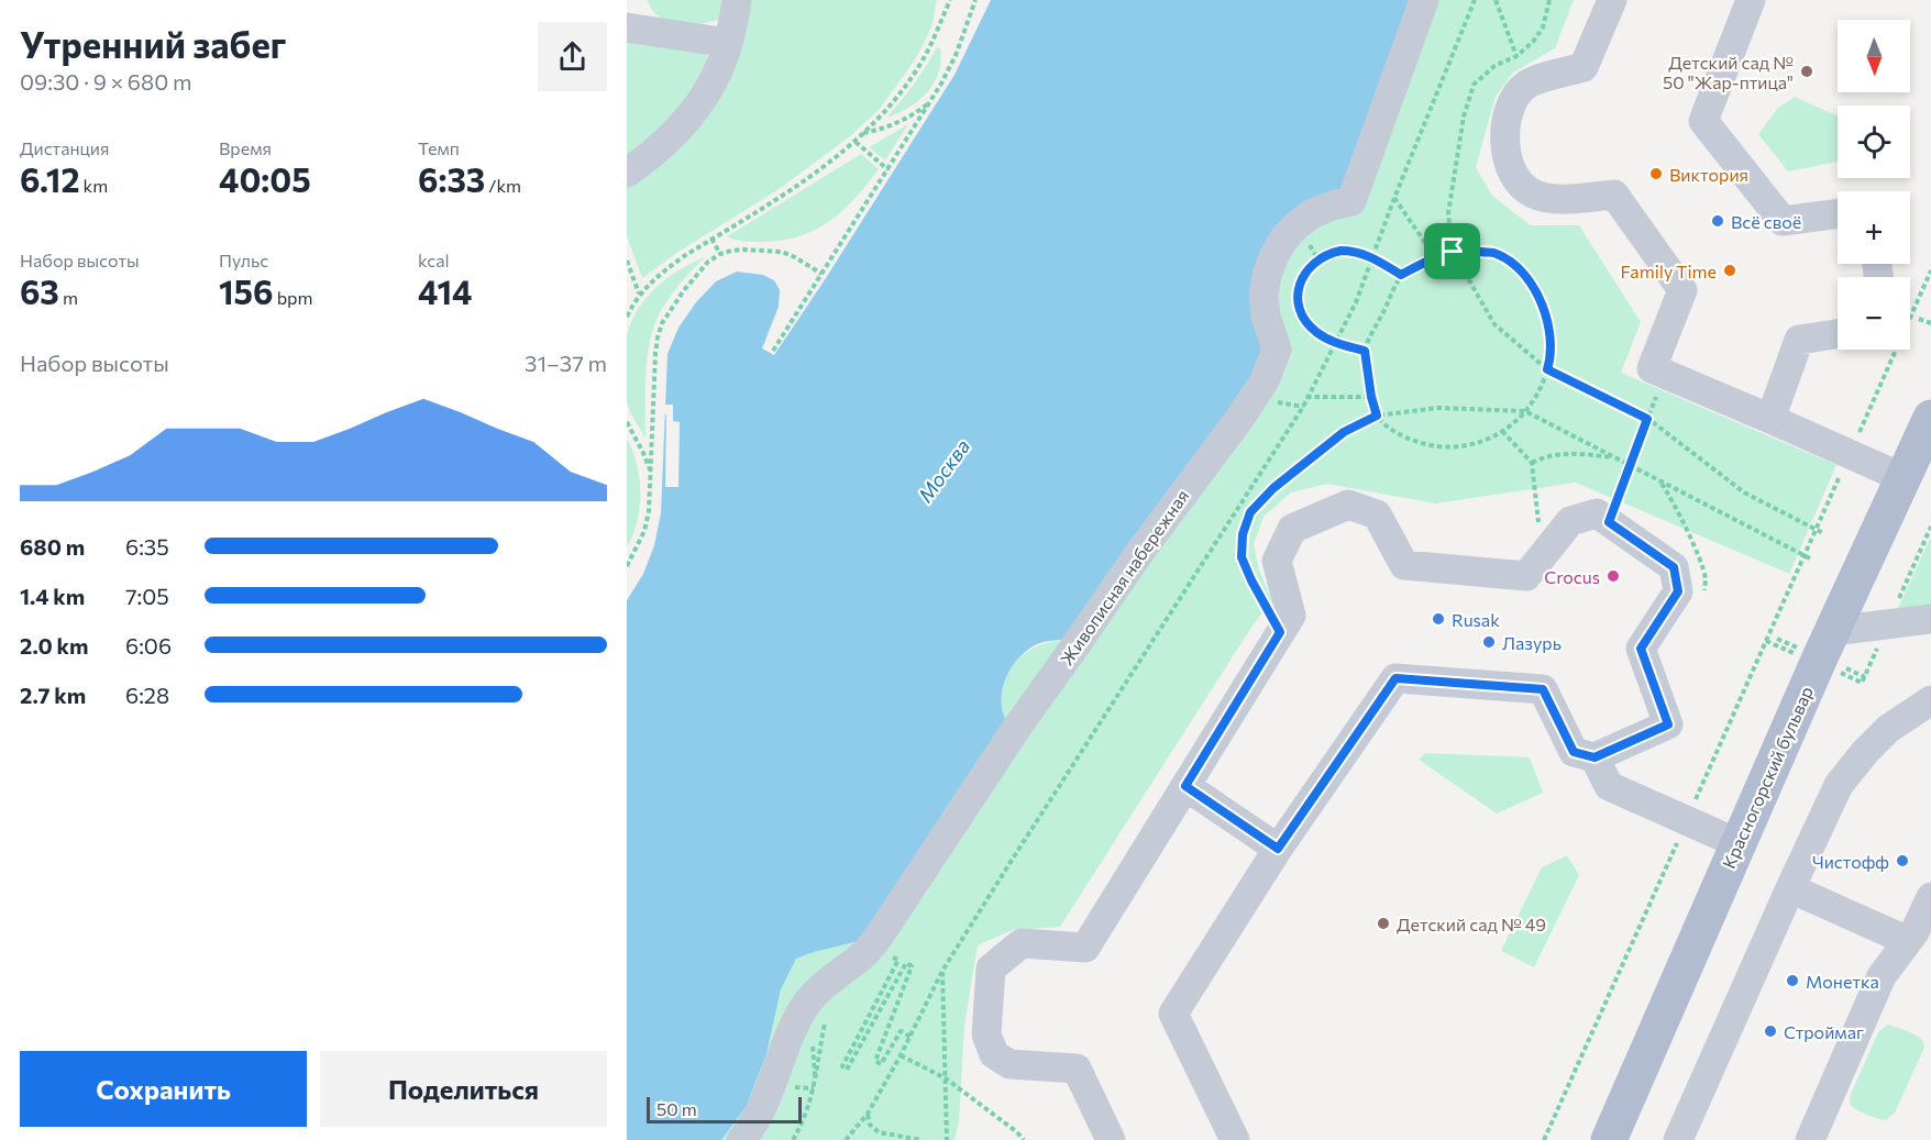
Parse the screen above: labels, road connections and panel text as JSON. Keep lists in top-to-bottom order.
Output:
{
  "streets": {
    "main road": ["Красногорский бульвар"],
    "street": ["Живописная набережная"]
  },
  "water": ["Москва"],
  "places": [
    "Детский сад № 50 \"Жар-птица\"",
    "Виктория",
    "Всё своё",
    "Family Time",
    "Crocus",
    "Rusak",
    "Лазурь",
    "Чистофф",
    "Детский сад № 49",
    "Монетка",
    "Строймаг"
  ],
  "scale_bar": "50 m",
  "north": "bottom",
  "page": {
    "heading": ["Утренний забег", "09:30 · 9 × 680 m"],
    "map_buttons": ["+", "−"],
    "stats": [
      ["Дистанция", "6.12 km"],
      ["Время", "40:05"],
      ["Темп", "6:33 /km"],
      ["Набор высоты", "63 m"],
      ["Пульс", "156 bpm"],
      ["kcal", "414"]
    ],
    "chart": ["Набор высоты", "31–37 m"],
    "list": [
      {
        "name": "680 m",
        "note": "6:35"
      },
      {
        "name": "1.4 km",
        "note": "7:05"
      },
      {
        "name": "2.0 km",
        "note": "6:06"
      },
      {
        "name": "2.7 km",
        "note": "6:28"
      }
    ],
    "buttons": ["Сохранить", "Поделиться"],
    "scale": "50 m"
  }
}
